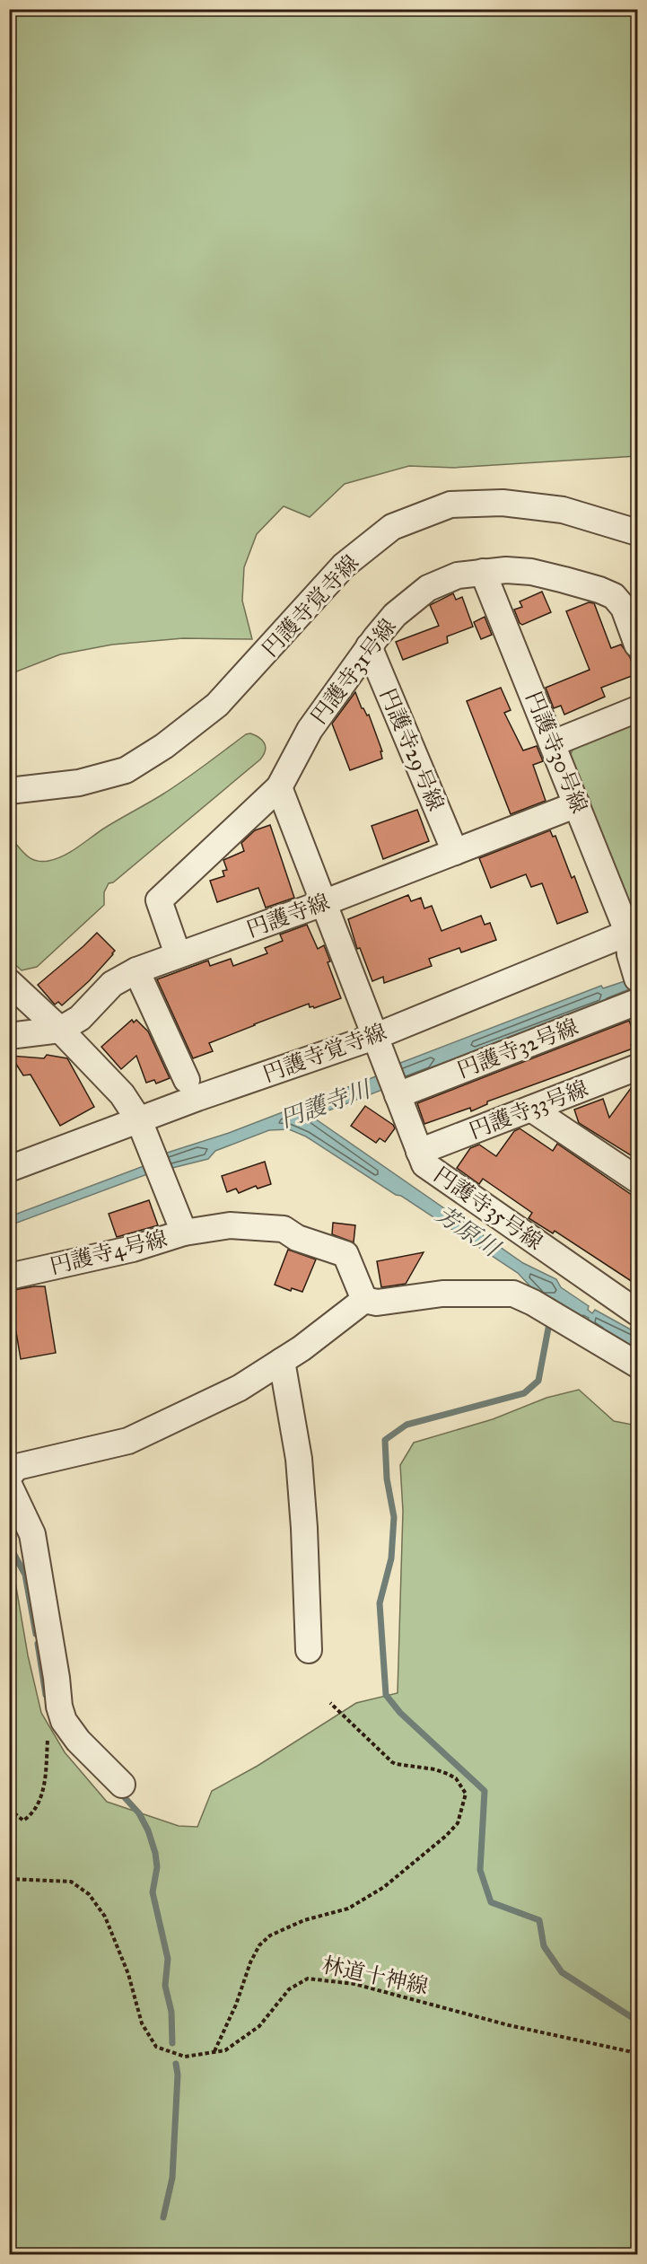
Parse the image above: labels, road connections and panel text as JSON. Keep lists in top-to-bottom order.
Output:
{
  "streets": {
    "street": [
      "円護寺覚寺線",
      "円護寺31号線",
      "円護寺29号線",
      "円護寺30号線",
      "円護寺線",
      "円護寺32号線",
      "円護寺33号線",
      "円護寺35号線",
      "円護寺4号線"
    ],
    "path": ["林道十神線"]
  },
  "crossings": [
    ["円護寺覚寺線", "円護寺30号線"],
    ["円護寺覚寺線", "円護寺35号線"],
    ["円護寺覚寺線", "円護寺4号線"],
    ["円護寺31号線", "円護寺29号線"],
    ["円護寺31号線", "円護寺30号線"],
    ["円護寺31号線", "円護寺線"],
    ["円護寺31号線", "円護寺35号線"],
    ["円護寺29号線", "円護寺線"],
    ["円護寺30号線", "円護寺線"],
    ["円護寺線", "円護寺35号線"],
    ["円護寺線", "円護寺4号線"],
    ["円護寺32号線", "円護寺35号線"],
    ["円護寺33号線", "円護寺35号線"]
  ],
  "water": ["円護寺川", "芳原川"]
}
